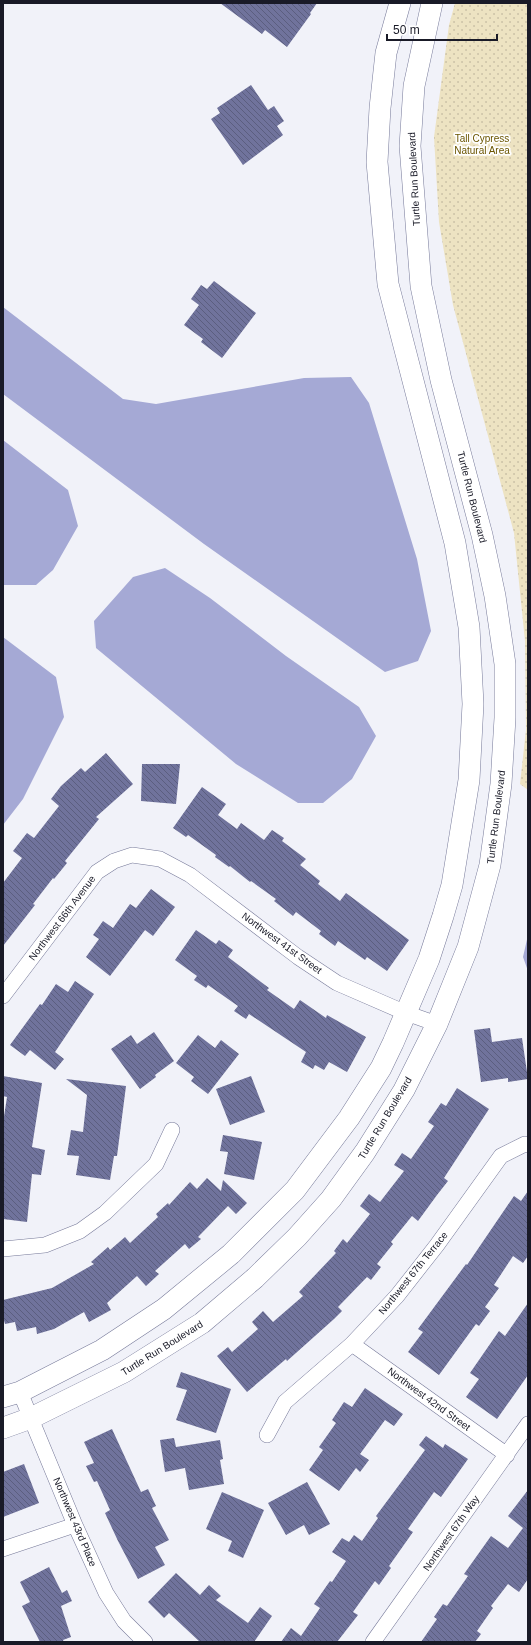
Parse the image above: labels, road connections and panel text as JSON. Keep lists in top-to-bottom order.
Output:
{
  "streets": {
    "street": [
      "Turtle Run Boulevard",
      "Northwest 66th Avenue",
      "Northwest 41st Street",
      "Northwest 67th Terrace",
      "Northwest 42nd Street",
      "Northwest 43rd Place",
      "Northwest 67th Way"
    ]
  },
  "crossings": [
    ["Turtle Run Boulevard", "Northwest 41st Street"],
    ["Turtle Run Boulevard", "Northwest 43rd Place"],
    ["Northwest 66th Avenue", "Northwest 41st Street"],
    ["Northwest 67th Terrace", "Northwest 42nd Street"],
    ["Northwest 42nd Street", "Northwest 67th Way"]
  ],
  "parks": ["Tall Cypress Natural Area"],
  "scale_bar": "50 m"
}
